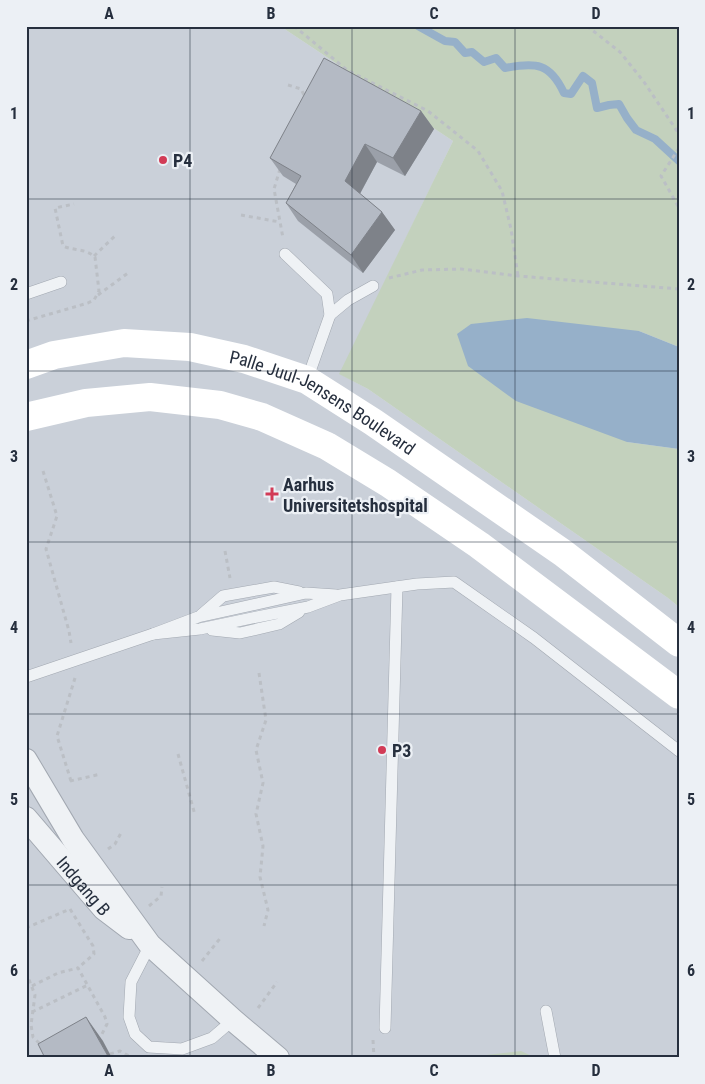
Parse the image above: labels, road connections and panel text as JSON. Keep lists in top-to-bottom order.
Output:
{
  "streets": {
    "street": ["Palle Juul-Jensens Boulevard", "Indgang B"]
  },
  "places": {
    "other": ["P4", "P3"],
    "health": ["Aarhus Universitetshospital"]
  },
  "grid": {
    "columns": [
      "A",
      "B",
      "C",
      "D"
    ],
    "rows": [
      "1",
      "2",
      "3",
      "4",
      "5",
      "6"
    ]
  }
}
